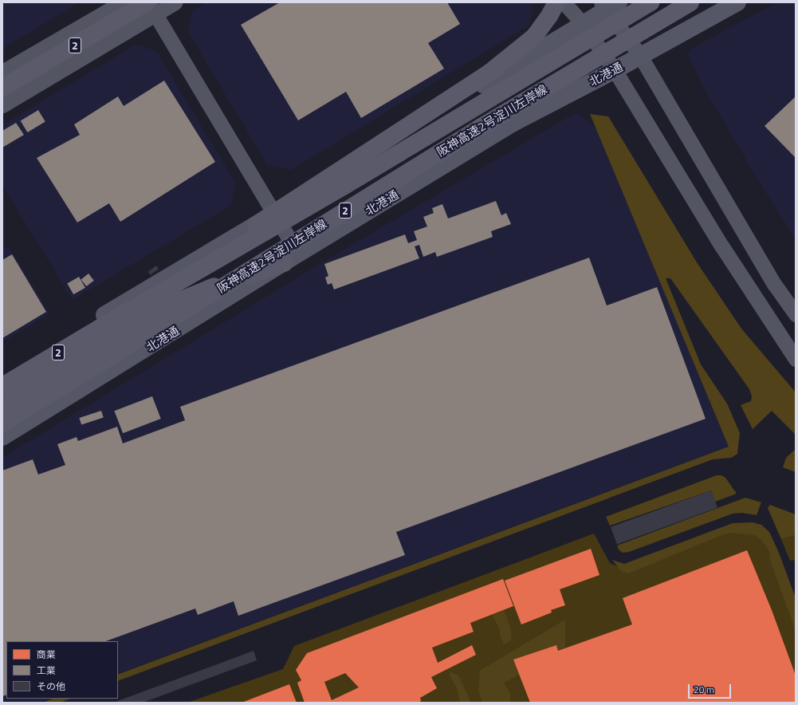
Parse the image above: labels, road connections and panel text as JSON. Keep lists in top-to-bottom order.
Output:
{
  "streets": {
    "highway": ["2", "阪神高速2号淀川左岸線"],
    "main road": ["北港通"]
  },
  "crossings": [
    ["2", "阪神高速2号淀川左岸線"],
    ["北港通", "阪神高速2号淀川左岸線"]
  ],
  "legend": ["商業", "工業", "その他"],
  "scale_bar": "20 m"
}
